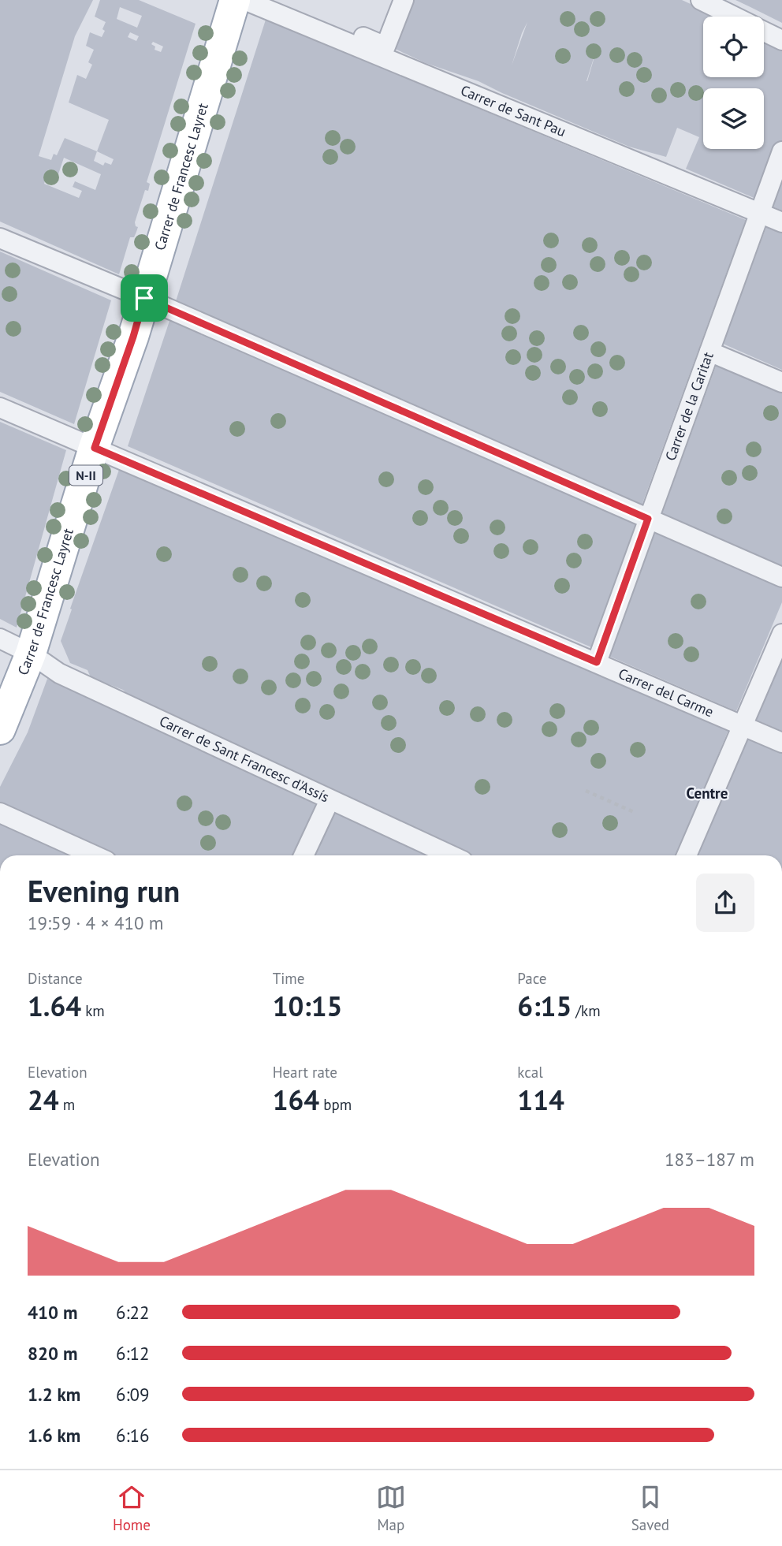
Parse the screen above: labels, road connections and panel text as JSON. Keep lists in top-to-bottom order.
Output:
{
  "streets": {
    "main road": ["Carrer de Francesc Layret", "N-II"],
    "street": [
      "Carrer de Sant Pau",
      "Carrer de la Caritat",
      "Carrer del Carme",
      "Carrer de Sant Francesc d'Assís"
    ]
  },
  "crossings": [
    ["Carrer de Sant Pau", "Carrer de la Caritat"],
    ["Carrer de Francesc Layret", "Carrer del Carme"],
    ["Carrer de Francesc Layret", "Carrer de Sant Francesc d'Assís"],
    ["Carrer de la Caritat", "Carrer del Carme"]
  ],
  "districts": ["Centre"],
  "page": {
    "heading": ["Evening run", "19:59 · 4 × 410 m"],
    "stats": [
      ["Distance", "1.64 km"],
      ["Time", "10:15"],
      ["Pace", "6:15 /km"],
      ["Elevation", "24 m"],
      ["Heart rate", "164 bpm"],
      ["kcal", "114"]
    ],
    "chart": ["Elevation", "183–187 m"],
    "list": [
      {
        "name": "410 m",
        "note": "6:22"
      },
      {
        "name": "820 m",
        "note": "6:12"
      },
      {
        "name": "1.2 km",
        "note": "6:09"
      },
      {
        "name": "1.6 km",
        "note": "6:16"
      }
    ],
    "tabs": ["Home", "Map", "Saved"]
  }
}
